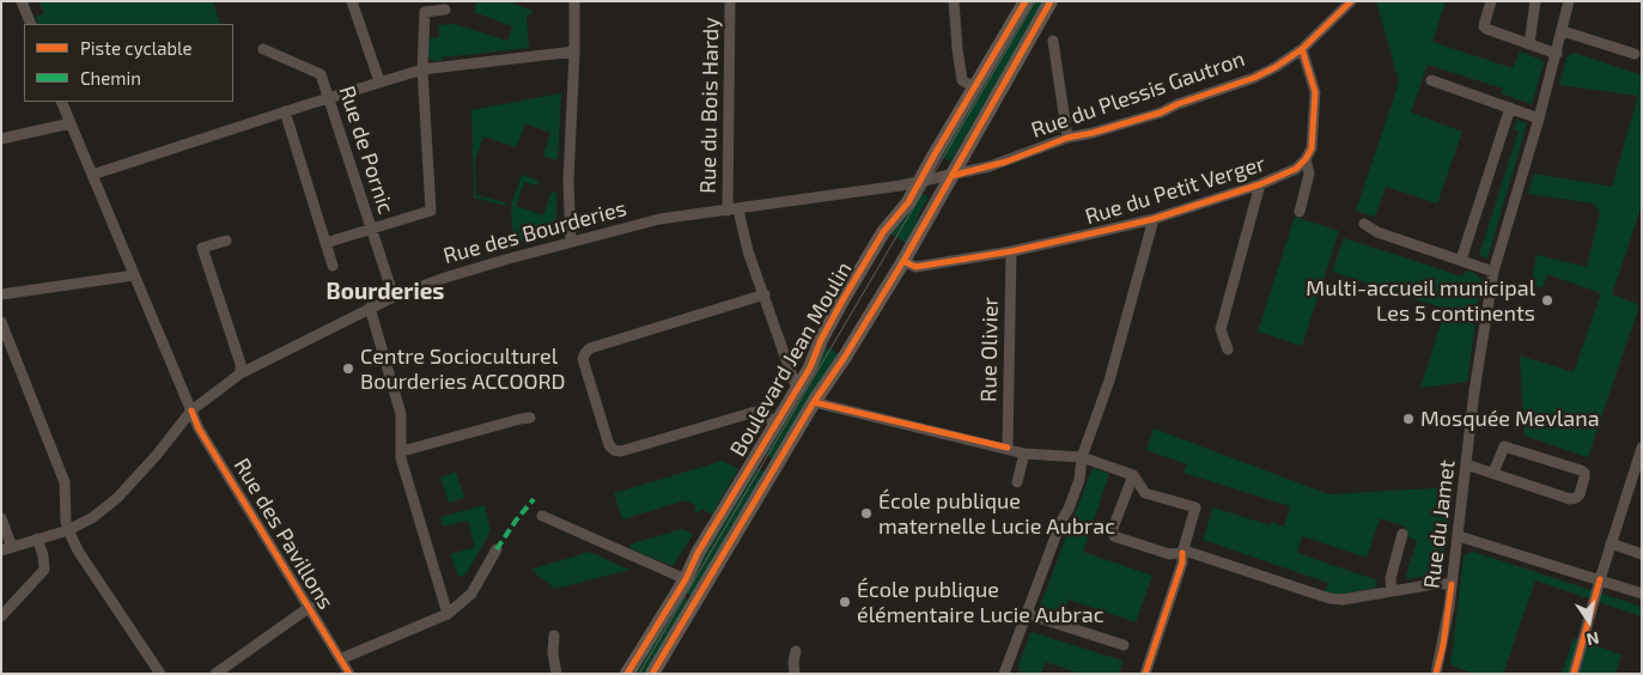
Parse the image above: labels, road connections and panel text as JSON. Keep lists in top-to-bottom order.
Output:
{
  "streets": {
    "main road": ["Boulevard Jean Moulin"],
    "street": [
      "Rue du Plessis Gautron",
      "Rue du Bois Hardy",
      "Rue de Pornic",
      "Rue du Petit Verger",
      "Rue des Bourderies",
      "Rue Olivier",
      "Rue du Jamet",
      "Rue des Pavillons"
    ]
  },
  "crossings": [
    ["Rue du Plessis Gautron", "Rue des Bourderies"],
    ["Rue du Plessis Gautron", "Boulevard Jean Moulin"],
    ["Rue du Bois Hardy", "Rue des Bourderies"],
    ["Rue du Bois Hardy", "Boulevard Jean Moulin"],
    ["Rue de Pornic", "Rue des Bourderies"],
    ["Rue du Petit Verger", "Rue Olivier"],
    ["Rue du Petit Verger", "Boulevard Jean Moulin"],
    ["Rue des Bourderies", "Boulevard Jean Moulin"],
    ["Rue des Bourderies", "Rue des Pavillons"]
  ],
  "districts": ["Bourderies"],
  "places": [
    "Multi-accueil municipal Les 5 continents",
    "Centre Socioculturel Bourderies ACCOORD",
    "Mosquée Mevlana",
    "École publique maternelle Lucie Aubrac",
    "École publique élémentaire Lucie Aubrac"
  ],
  "legend": ["Piste cyclable", "Chemin"],
  "north": "bottom"
}
